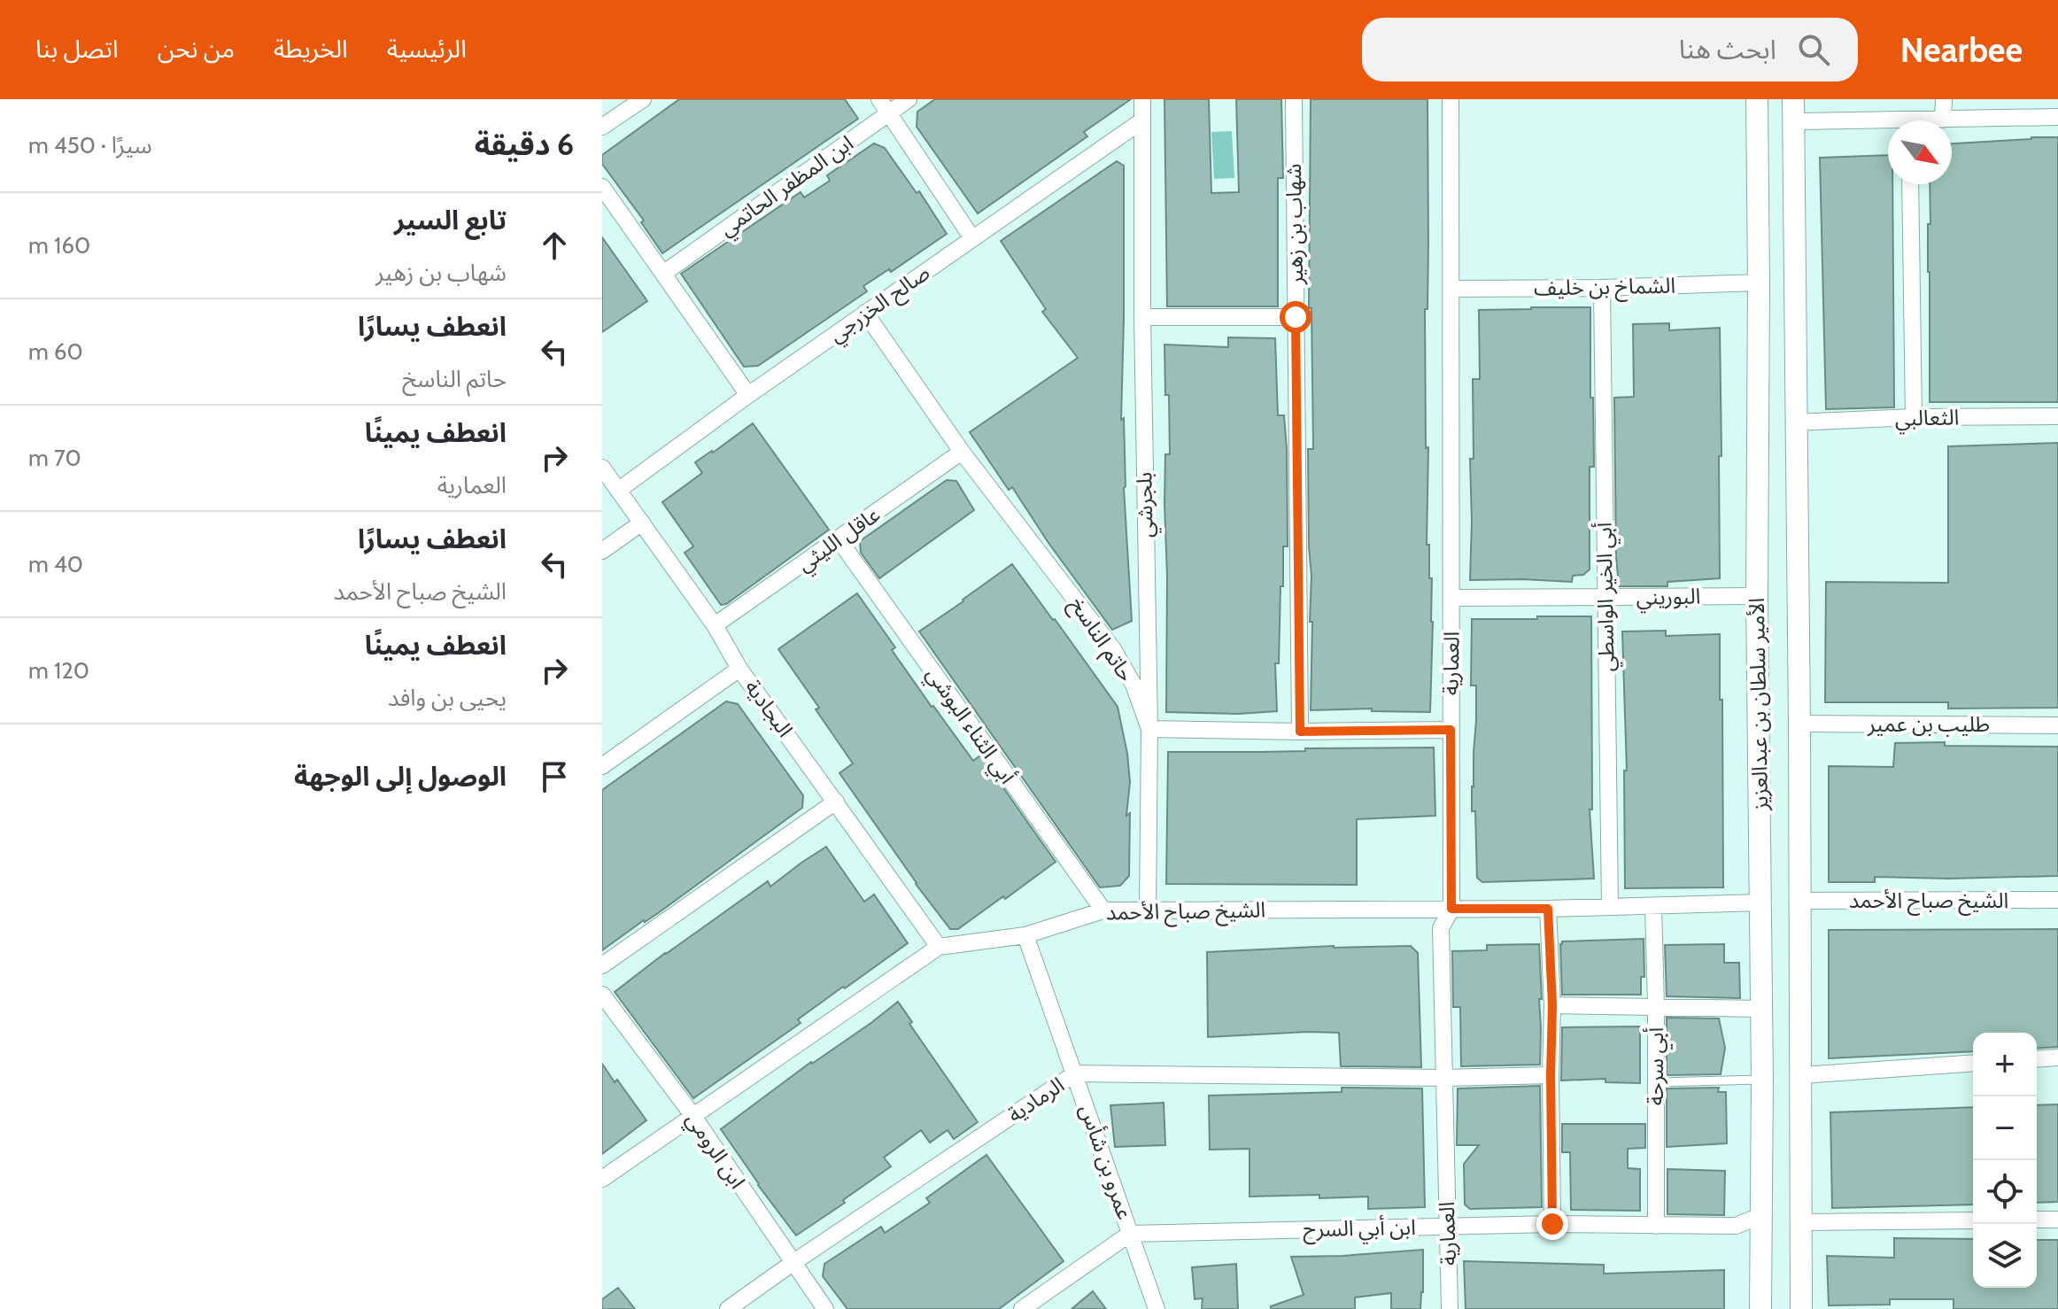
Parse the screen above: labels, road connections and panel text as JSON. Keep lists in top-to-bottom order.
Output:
{
  "streets": {
    "street": [
      "ابن المظفر الحاتمي",
      "شهاب بن زهير",
      "الشماخ بن خليف",
      "صالح الخزرجي",
      "الثعالبي",
      "بلجرشي",
      "عاقل الليثي",
      "أبي الخير الواسطي",
      "البوريني",
      "حاتم الناسخ",
      "العمارية",
      "الأمير سلطان بن عبدالعزيز",
      "البجادية",
      "طليب بن عمير",
      "أبي الثناء البوشي",
      "الشيخ صباح الأحمد",
      "أبي سرحة",
      "الرمادية",
      "ابن الرومي",
      "عمرو بن شأس",
      "ابن أبي السرح"
    ]
  },
  "crossings": [
    ["الشماخ بن خليف", "أبي الخير الواسطي"],
    ["الشماخ بن خليف", "العمارية"],
    ["الشماخ بن خليف", "الأمير سلطان بن عبدالعزيز"],
    ["صالح الخزرجي", "بلجرشي"],
    ["صالح الخزرجي", "حاتم الناسخ"],
    ["صالح الخزرجي", "البجادية"],
    ["الثعالبي", "الأمير سلطان بن عبدالعزيز"],
    ["بلجرشي", "حاتم الناسخ"],
    ["بلجرشي", "الشيخ صباح الأحمد"],
    ["عاقل الليثي", "حاتم الناسخ"],
    ["عاقل الليثي", "البجادية"],
    ["عاقل الليثي", "أبي الثناء البوشي"],
    ["أبي الخير الواسطي", "البوريني"],
    ["أبي الخير الواسطي", "الشيخ صباح الأحمد"],
    ["البوريني", "العمارية"],
    ["البوريني", "الأمير سلطان بن عبدالعزيز"],
    ["العمارية", "الشيخ صباح الأحمد"],
    ["العمارية", "الرمادية"],
    ["العمارية", "ابن أبي السرح"],
    ["الأمير سلطان بن عبدالعزيز", "طليب بن عمير"],
    ["الأمير سلطان بن عبدالعزيز", "الشيخ صباح الأحمد"],
    ["الأمير سلطان بن عبدالعزيز", "ابن أبي السرح"],
    ["البجادية", "الشيخ صباح الأحمد"],
    ["أبي الثناء البوشي", "الشيخ صباح الأحمد"],
    ["الشيخ صباح الأحمد", "أبي سرحة"],
    ["الشيخ صباح الأحمد", "ابن الرومي"],
    ["الشيخ صباح الأحمد", "عمرو بن شأس"],
    ["أبي سرحة", "ابن أبي السرح"],
    ["الرمادية", "ابن الرومي"],
    ["الرمادية", "عمرو بن شأس"],
    ["عمرو بن شأس", "ابن أبي السرح"]
  ],
  "north": "bottom right",
  "page": {
    "header": "Nearbee",
    "search": "ابحث هنا",
    "nav": [
      "الرئيسية",
      "الخريطة",
      "من نحن",
      "اتصل بنا"
    ],
    "heading": ["6 دقيقة", "سيرًا · 450 m"],
    "list": [
      ["تابع السير", "شهاب بن زهير", "160 m"],
      ["انعطف يسارًا", "حاتم الناسخ", "60 m"],
      ["انعطف يمينًا", "العمارية", "70 m"],
      ["انعطف يسارًا", "الشيخ صباح الأحمد", "40 m"],
      ["انعطف يمينًا", "يحيى بن وافد", "120 m"],
      "الوصول إلى الوجهة"
    ],
    "map_buttons": ["+", "−"]
  }
}
